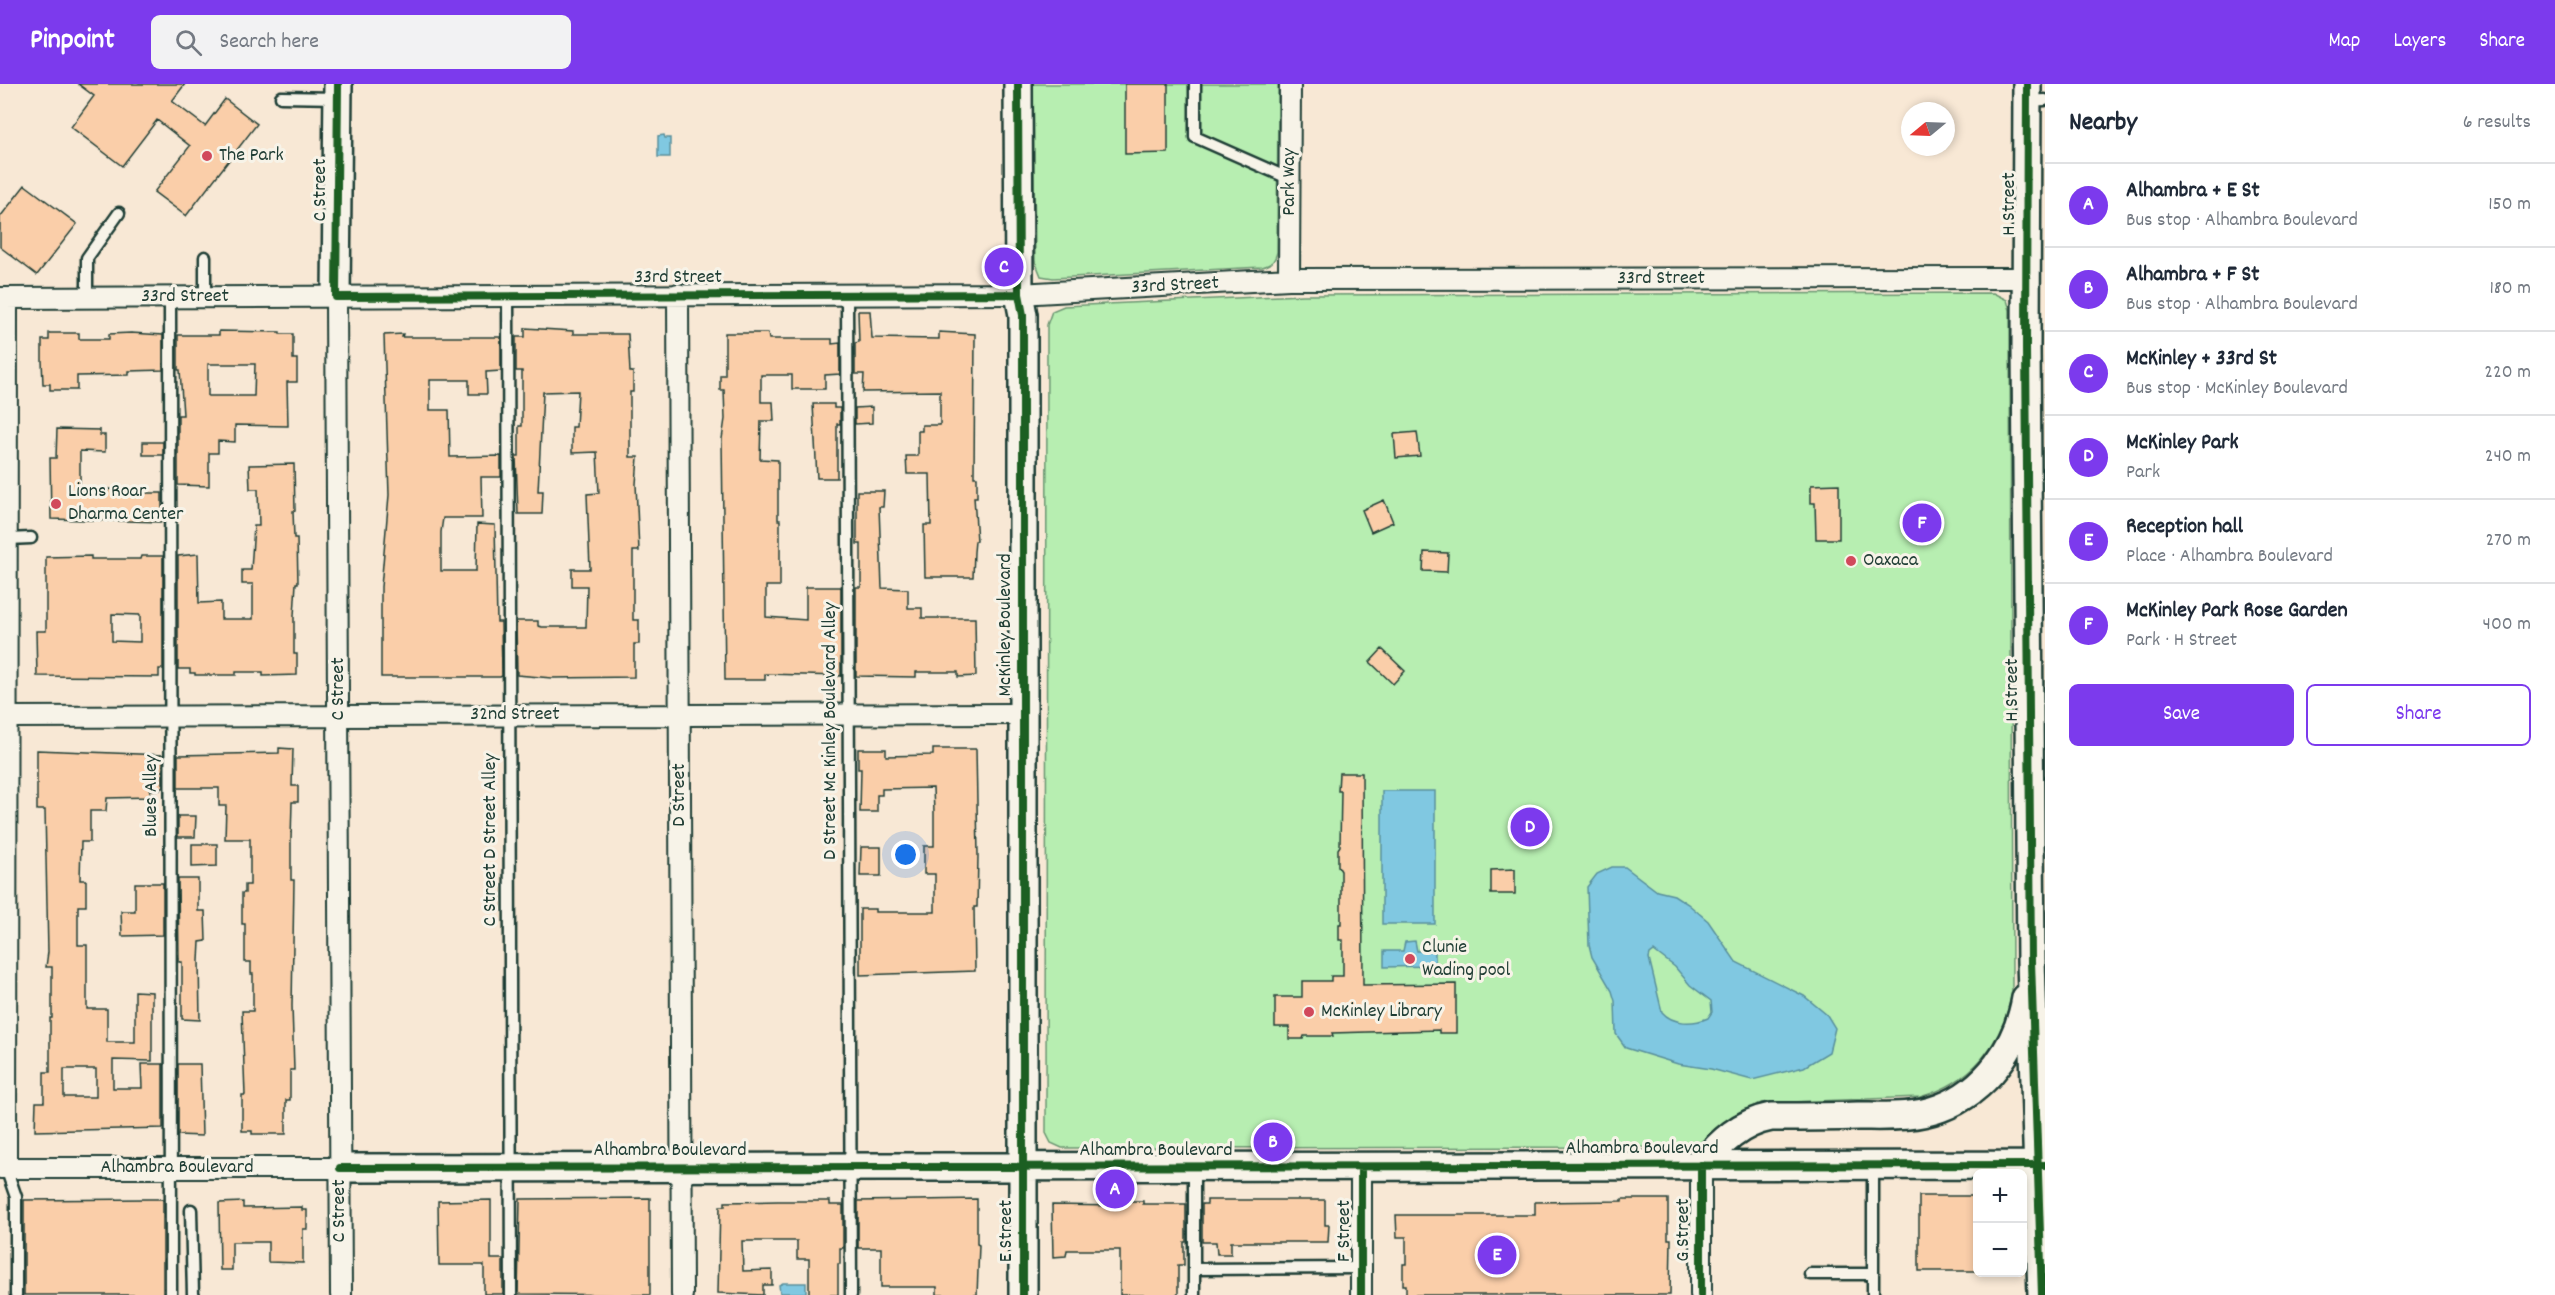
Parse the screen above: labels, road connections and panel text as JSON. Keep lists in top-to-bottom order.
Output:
{
  "streets": {
    "street": [
      "Park Way",
      "C Street",
      "H Street",
      "33rd Street",
      "McKinley Boulevard",
      "32nd Street",
      "D Street",
      "Alhambra Boulevard",
      "G Street",
      "E Street",
      "F Street"
    ],
    "lane": ["D Street Mc Kinley Boulevard Alley", "Blues Alley", "C Street D Street Alley"]
  },
  "crossings": [
    ["Park Way", "33rd Street"],
    ["C Street", "33rd Street"],
    ["C Street", "32nd Street"],
    ["C Street", "Alhambra Boulevard"],
    ["H Street", "33rd Street"],
    ["H Street", "Alhambra Boulevard"],
    ["33rd Street", "McKinley Boulevard"],
    ["33rd Street", "D Street Mc Kinley Boulevard Alley"],
    ["33rd Street", "D Street"],
    ["33rd Street", "Blues Alley"],
    ["33rd Street", "C Street D Street Alley"],
    ["McKinley Boulevard", "32nd Street"],
    ["McKinley Boulevard", "Alhambra Boulevard"],
    ["McKinley Boulevard", "E Street"],
    ["32nd Street", "D Street Mc Kinley Boulevard Alley"],
    ["32nd Street", "D Street"],
    ["32nd Street", "Blues Alley"],
    ["32nd Street", "C Street D Street Alley"],
    ["D Street Mc Kinley Boulevard Alley", "Alhambra Boulevard"],
    ["D Street", "Alhambra Boulevard"],
    ["Blues Alley", "Alhambra Boulevard"],
    ["C Street D Street Alley", "Alhambra Boulevard"],
    ["Alhambra Boulevard", "G Street"],
    ["Alhambra Boulevard", "E Street"],
    ["Alhambra Boulevard", "F Street"]
  ],
  "places": [
    "The Park",
    "Lions Roar Dharma Center",
    "Oaxaca",
    "Clunie Wading pool",
    "McKinley Library"
  ],
  "north": "left",
  "page": {
    "header": "Pinpoint",
    "search": "Search here",
    "nav": ["Map", "Layers", "Share"],
    "heading": ["Nearby", "6 results"],
    "list": [
      {
        "mark": "A",
        "name": "Alhambra + E St",
        "note": "Bus stop · Alhambra Boulevard",
        "value": "150 m"
      },
      {
        "mark": "B",
        "name": "Alhambra + F St",
        "note": "Bus stop · Alhambra Boulevard",
        "value": "180 m"
      },
      {
        "mark": "C",
        "name": "McKinley + 33rd St",
        "note": "Bus stop · McKinley Boulevard",
        "value": "220 m"
      },
      {
        "mark": "D",
        "name": "McKinley Park",
        "note": "Park",
        "value": "240 m"
      },
      {
        "mark": "E",
        "name": "Reception hall",
        "note": "Place · Alhambra Boulevard",
        "value": "270 m"
      },
      {
        "mark": "F",
        "name": "McKinley Park Rose Garden",
        "note": "Park · H Street",
        "value": "400 m"
      }
    ],
    "pins": [
      "C",
      "F",
      "D",
      "B",
      "A",
      "E"
    ],
    "buttons": ["Save", "Share"],
    "map_buttons": ["+", "−"]
  }
}
